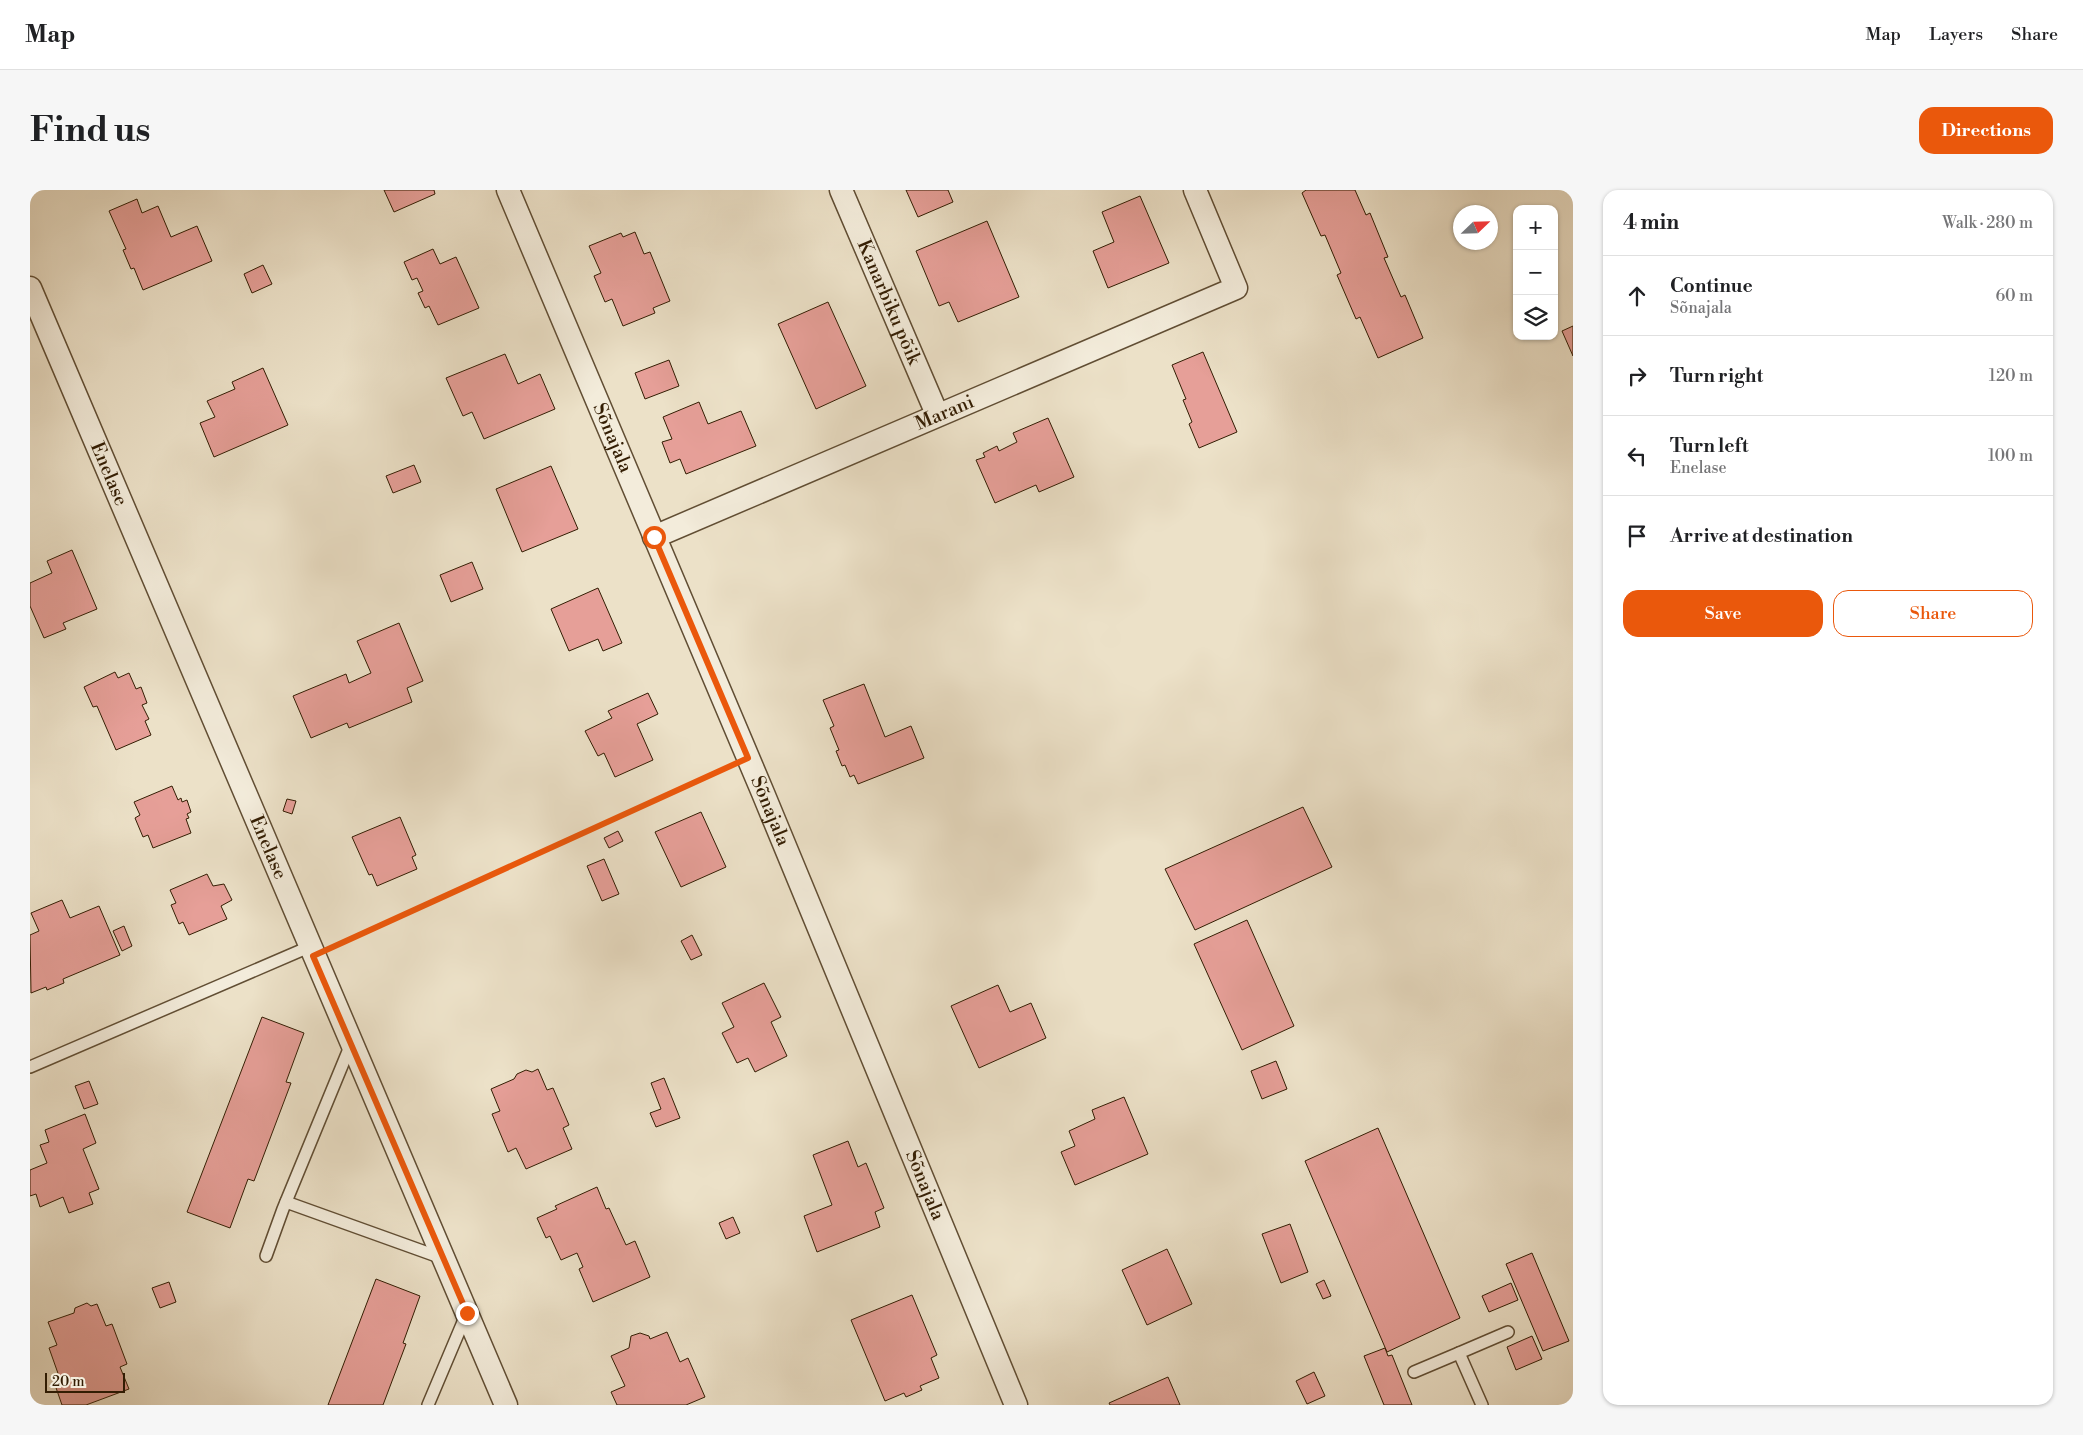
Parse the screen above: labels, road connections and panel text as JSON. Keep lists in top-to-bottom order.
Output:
{
  "streets": {
    "street": [
      "Kanarbiku põik",
      "Marani",
      "Sõnajala",
      "Enelase"
    ]
  },
  "crossings": [
    ["Kanarbiku põik", "Marani"],
    ["Marani", "Sõnajala"]
  ],
  "scale_bar": "20 m",
  "north": "top right",
  "page": {
    "header": "Map",
    "nav": ["Map", "Layers", "Share"],
    "buttons": [
      "Directions",
      ["Save", "Share"]
    ],
    "title": "Find us",
    "heading": ["4 min", "Walk · 280 m"],
    "map_buttons": ["+", "−"],
    "list": [
      ["Continue", "Sõnajala", "60 m"],
      ["Turn right", "120 m"],
      ["Turn left", "Enelase", "100 m"],
      "Arrive at destination"
    ],
    "scale": "20 m"
  }
}
